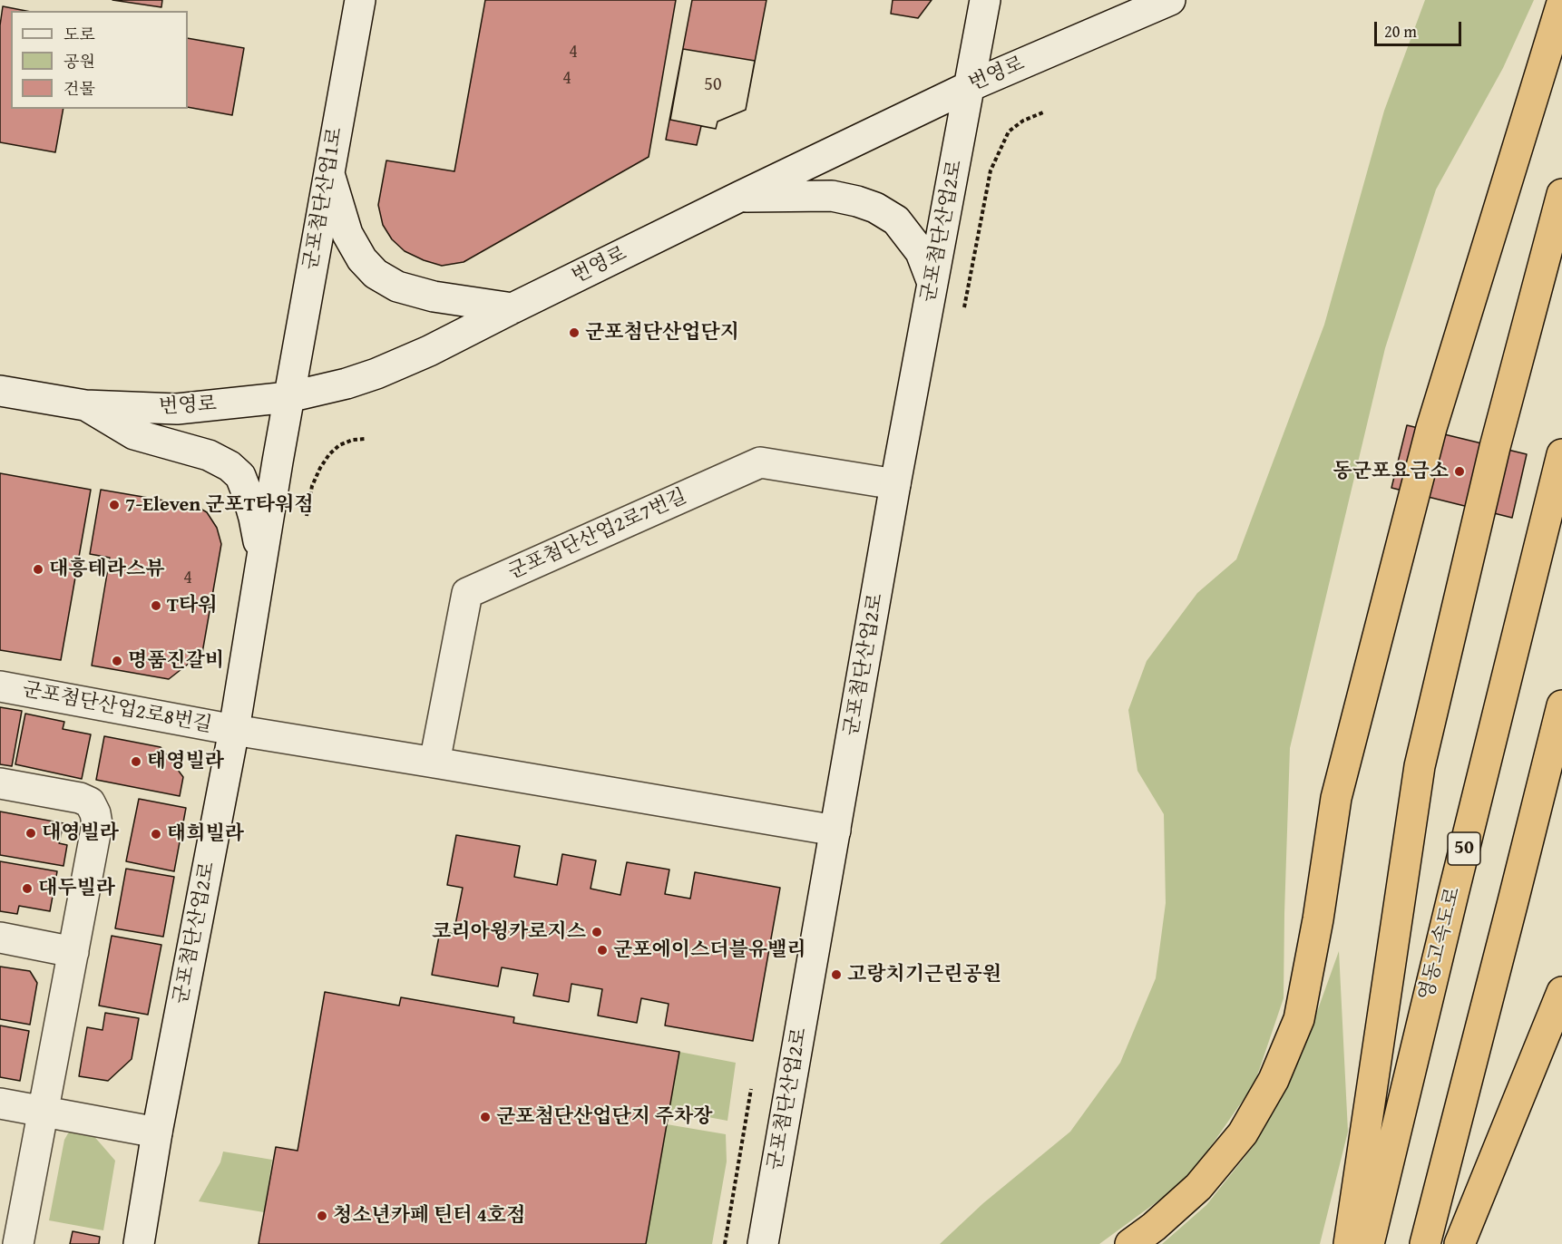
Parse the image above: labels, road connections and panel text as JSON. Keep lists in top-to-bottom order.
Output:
{
  "streets": {
    "highway": ["50", "영동고속도로"],
    "street": [
      "번영로",
      "군포첨단산업1로",
      "군포첨단산업2로",
      "군포첨단산업2로7번길",
      "군포첨단산업2로8번길"
    ]
  },
  "crossings": [
    ["번영로", "군포첨단산업1로"],
    ["번영로", "군포첨단산업2로"],
    ["군포첨단산업1로", "군포첨단산업2로"],
    ["군포첨단산업2로", "군포첨단산업2로7번길"],
    ["군포첨단산업2로", "군포첨단산업2로8번길"]
  ],
  "places": [
    "군포첨단산업단지",
    "동군포요금소",
    "7-Eleven 군포T타워점",
    "대흥테라스뷰",
    "T타워",
    "명품진갈비",
    "태영빌라",
    "대영빌라",
    "태희빌라",
    "대두빌라",
    "코리아윙카로지스",
    "군포에이스더블유밸리",
    "고랑치기근린공원",
    "군포첨단산업단지 주차장",
    "청소년카페 틴터 4호점"
  ],
  "house_numbers": [
    "4",
    "4",
    "50",
    "4"
  ],
  "legend": ["도로", "공원", "건물"],
  "scale_bar": "20 m"
}
